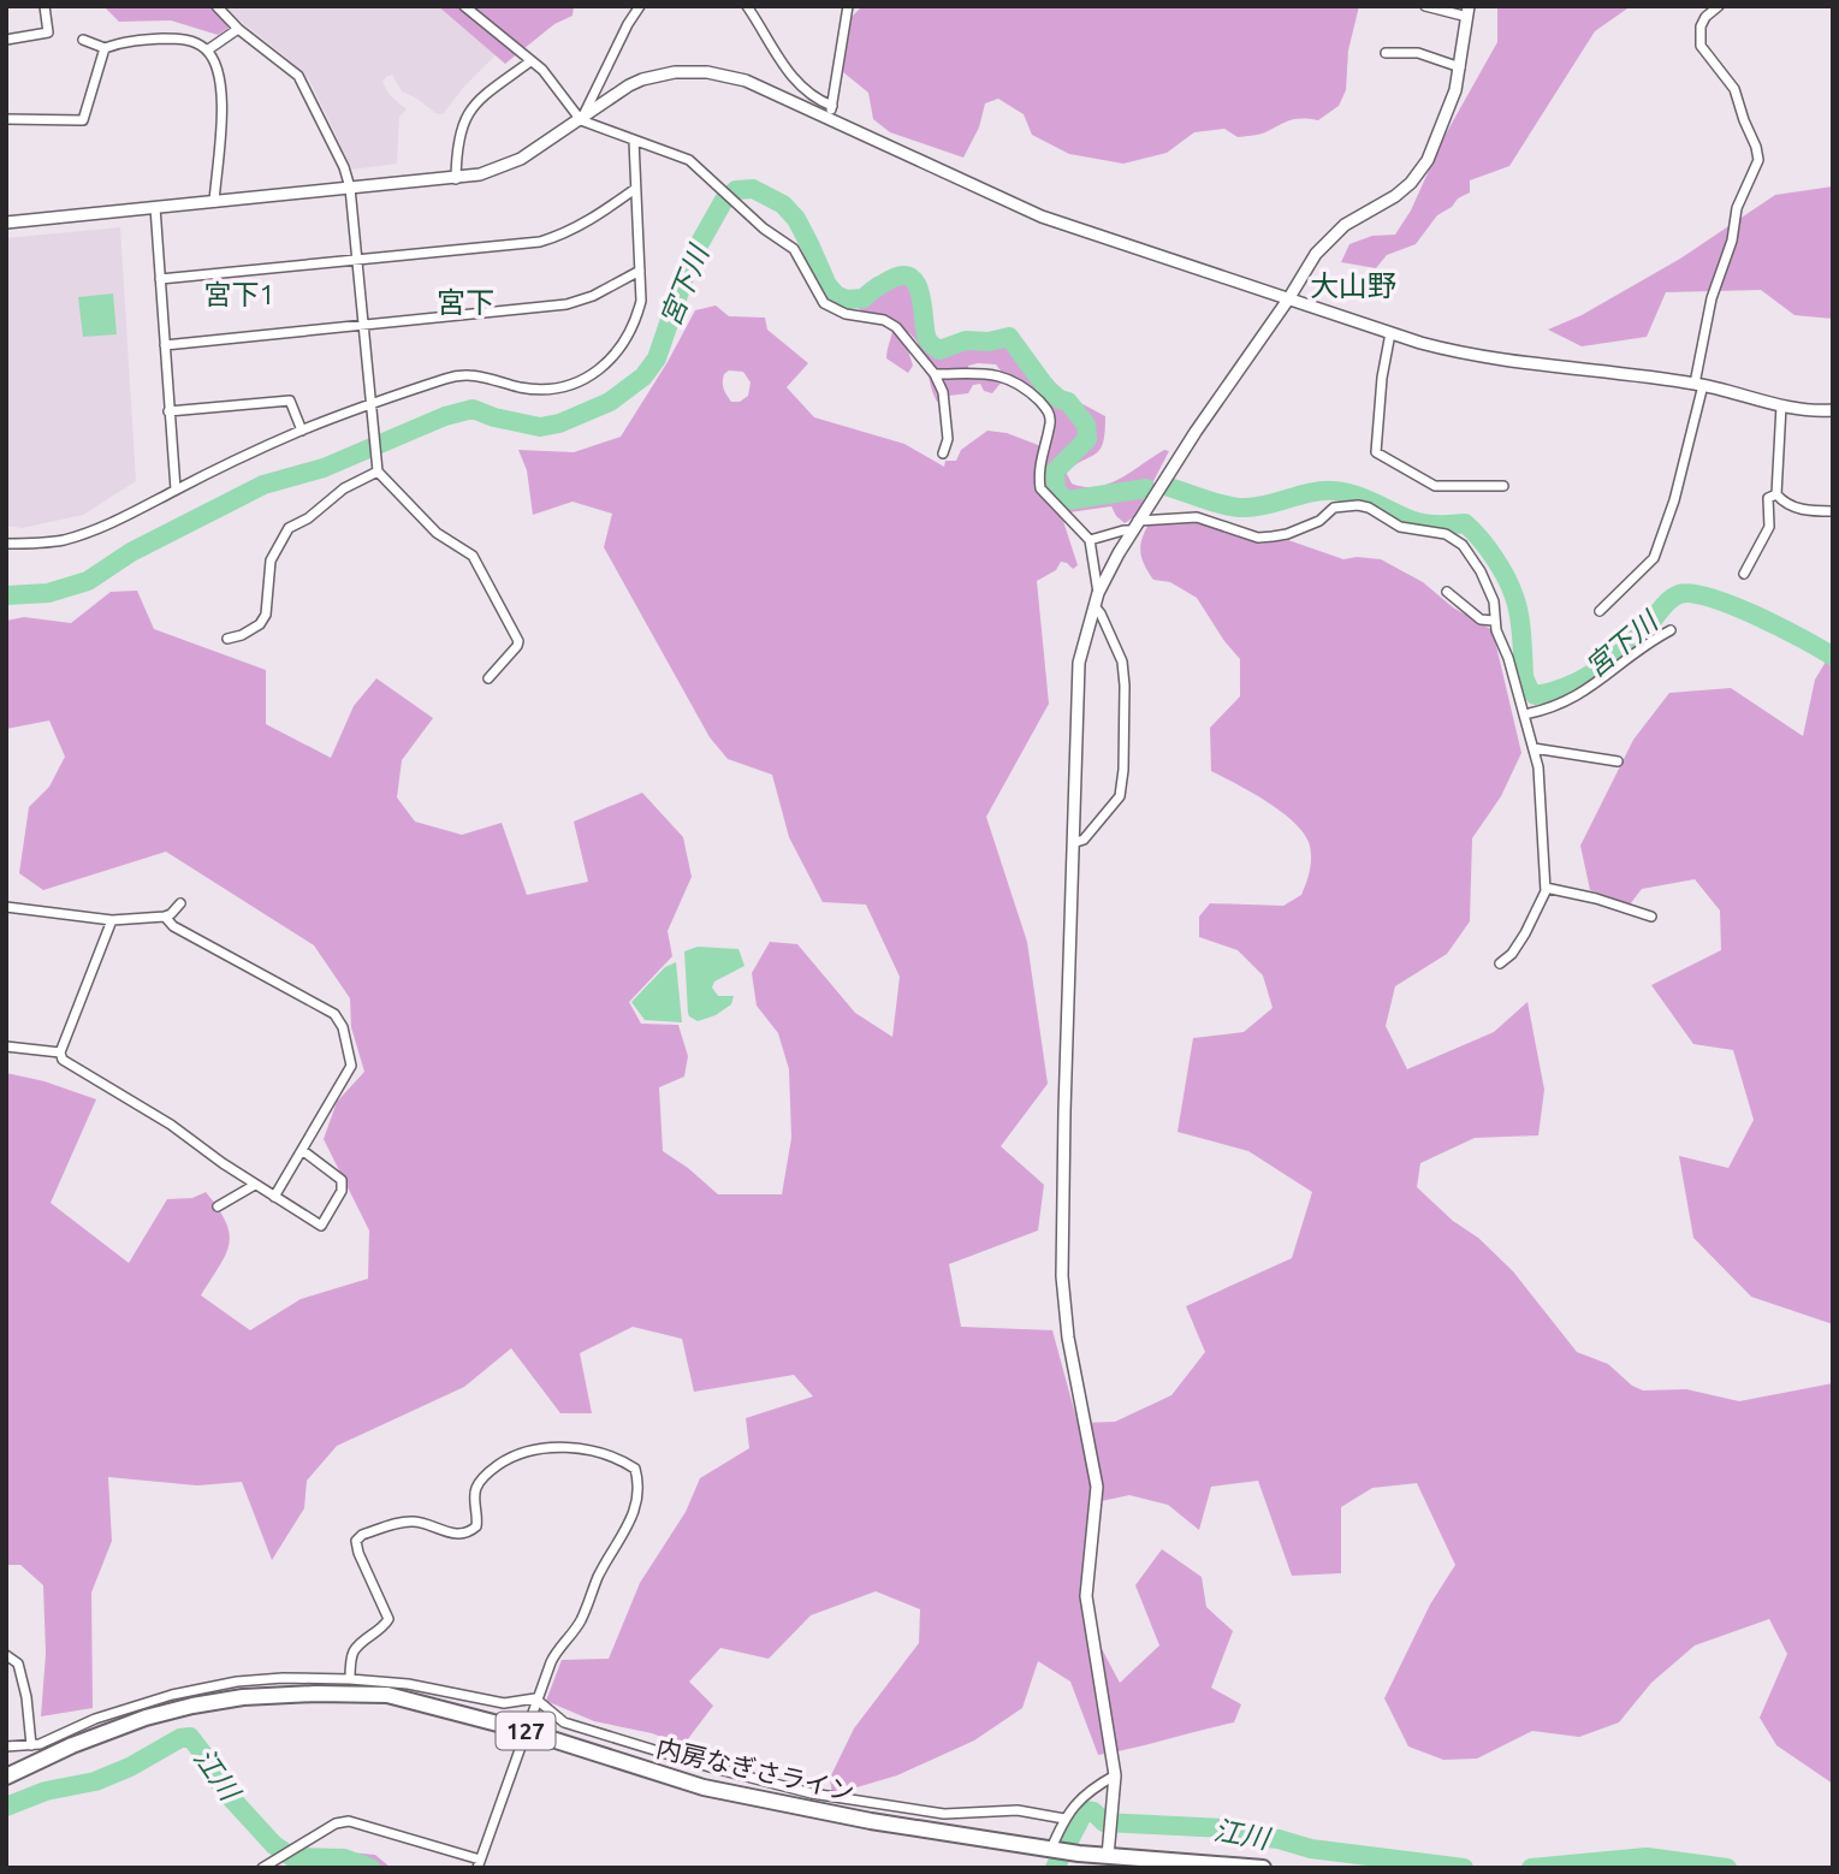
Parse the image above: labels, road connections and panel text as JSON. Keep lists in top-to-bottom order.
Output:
{
  "streets": {
    "highway": ["127", "内房なぎさライン"]
  },
  "districts": ["大山野", "宮下1", "宮下"],
  "water": ["宮下川", "江川"]
}
